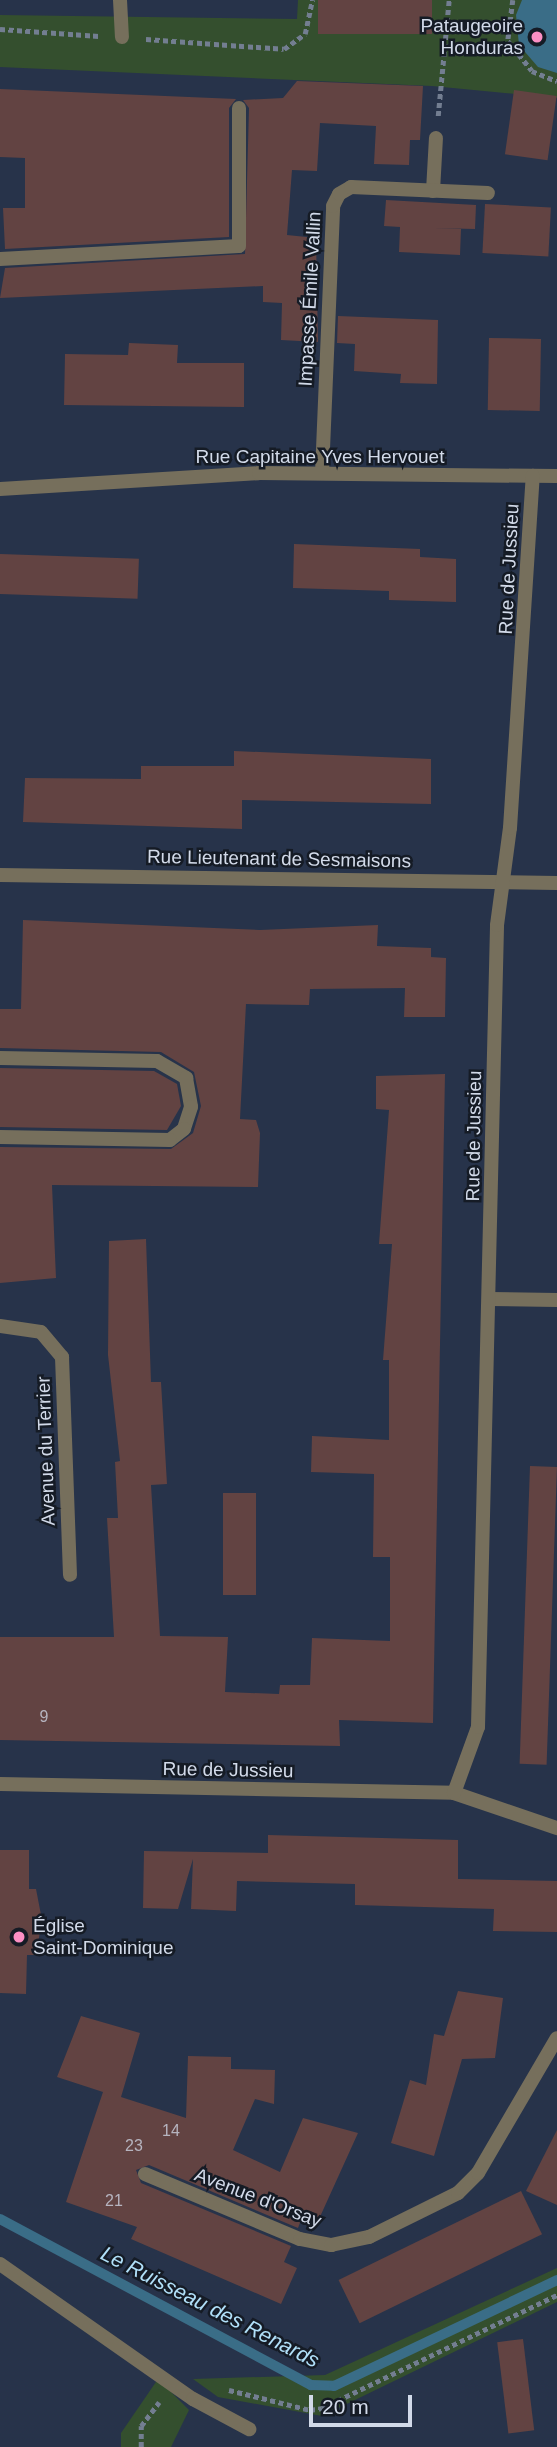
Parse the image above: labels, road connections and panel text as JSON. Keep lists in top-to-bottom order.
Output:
{
  "streets": {
    "street": [
      "Impasse Émile Vallin",
      "Rue Capitaine Yves Hervouet",
      "Rue de Jussieu",
      "Rue Lieutenant de Sesmaisons",
      "Avenue du Terrier",
      "Avenue d'Orsay"
    ]
  },
  "crossings": [
    ["Impasse Émile Vallin", "Rue Capitaine Yves Hervouet"],
    ["Rue Capitaine Yves Hervouet", "Rue de Jussieu"],
    ["Rue de Jussieu", "Rue Lieutenant de Sesmaisons"]
  ],
  "water": ["Le Ruisseau des Renards"],
  "places": ["Pataugeoire Honduras", "Église Saint-Dominique"],
  "house_numbers": [
    "9",
    "14",
    "23",
    "21"
  ],
  "scale_bar": "20 m"
}
